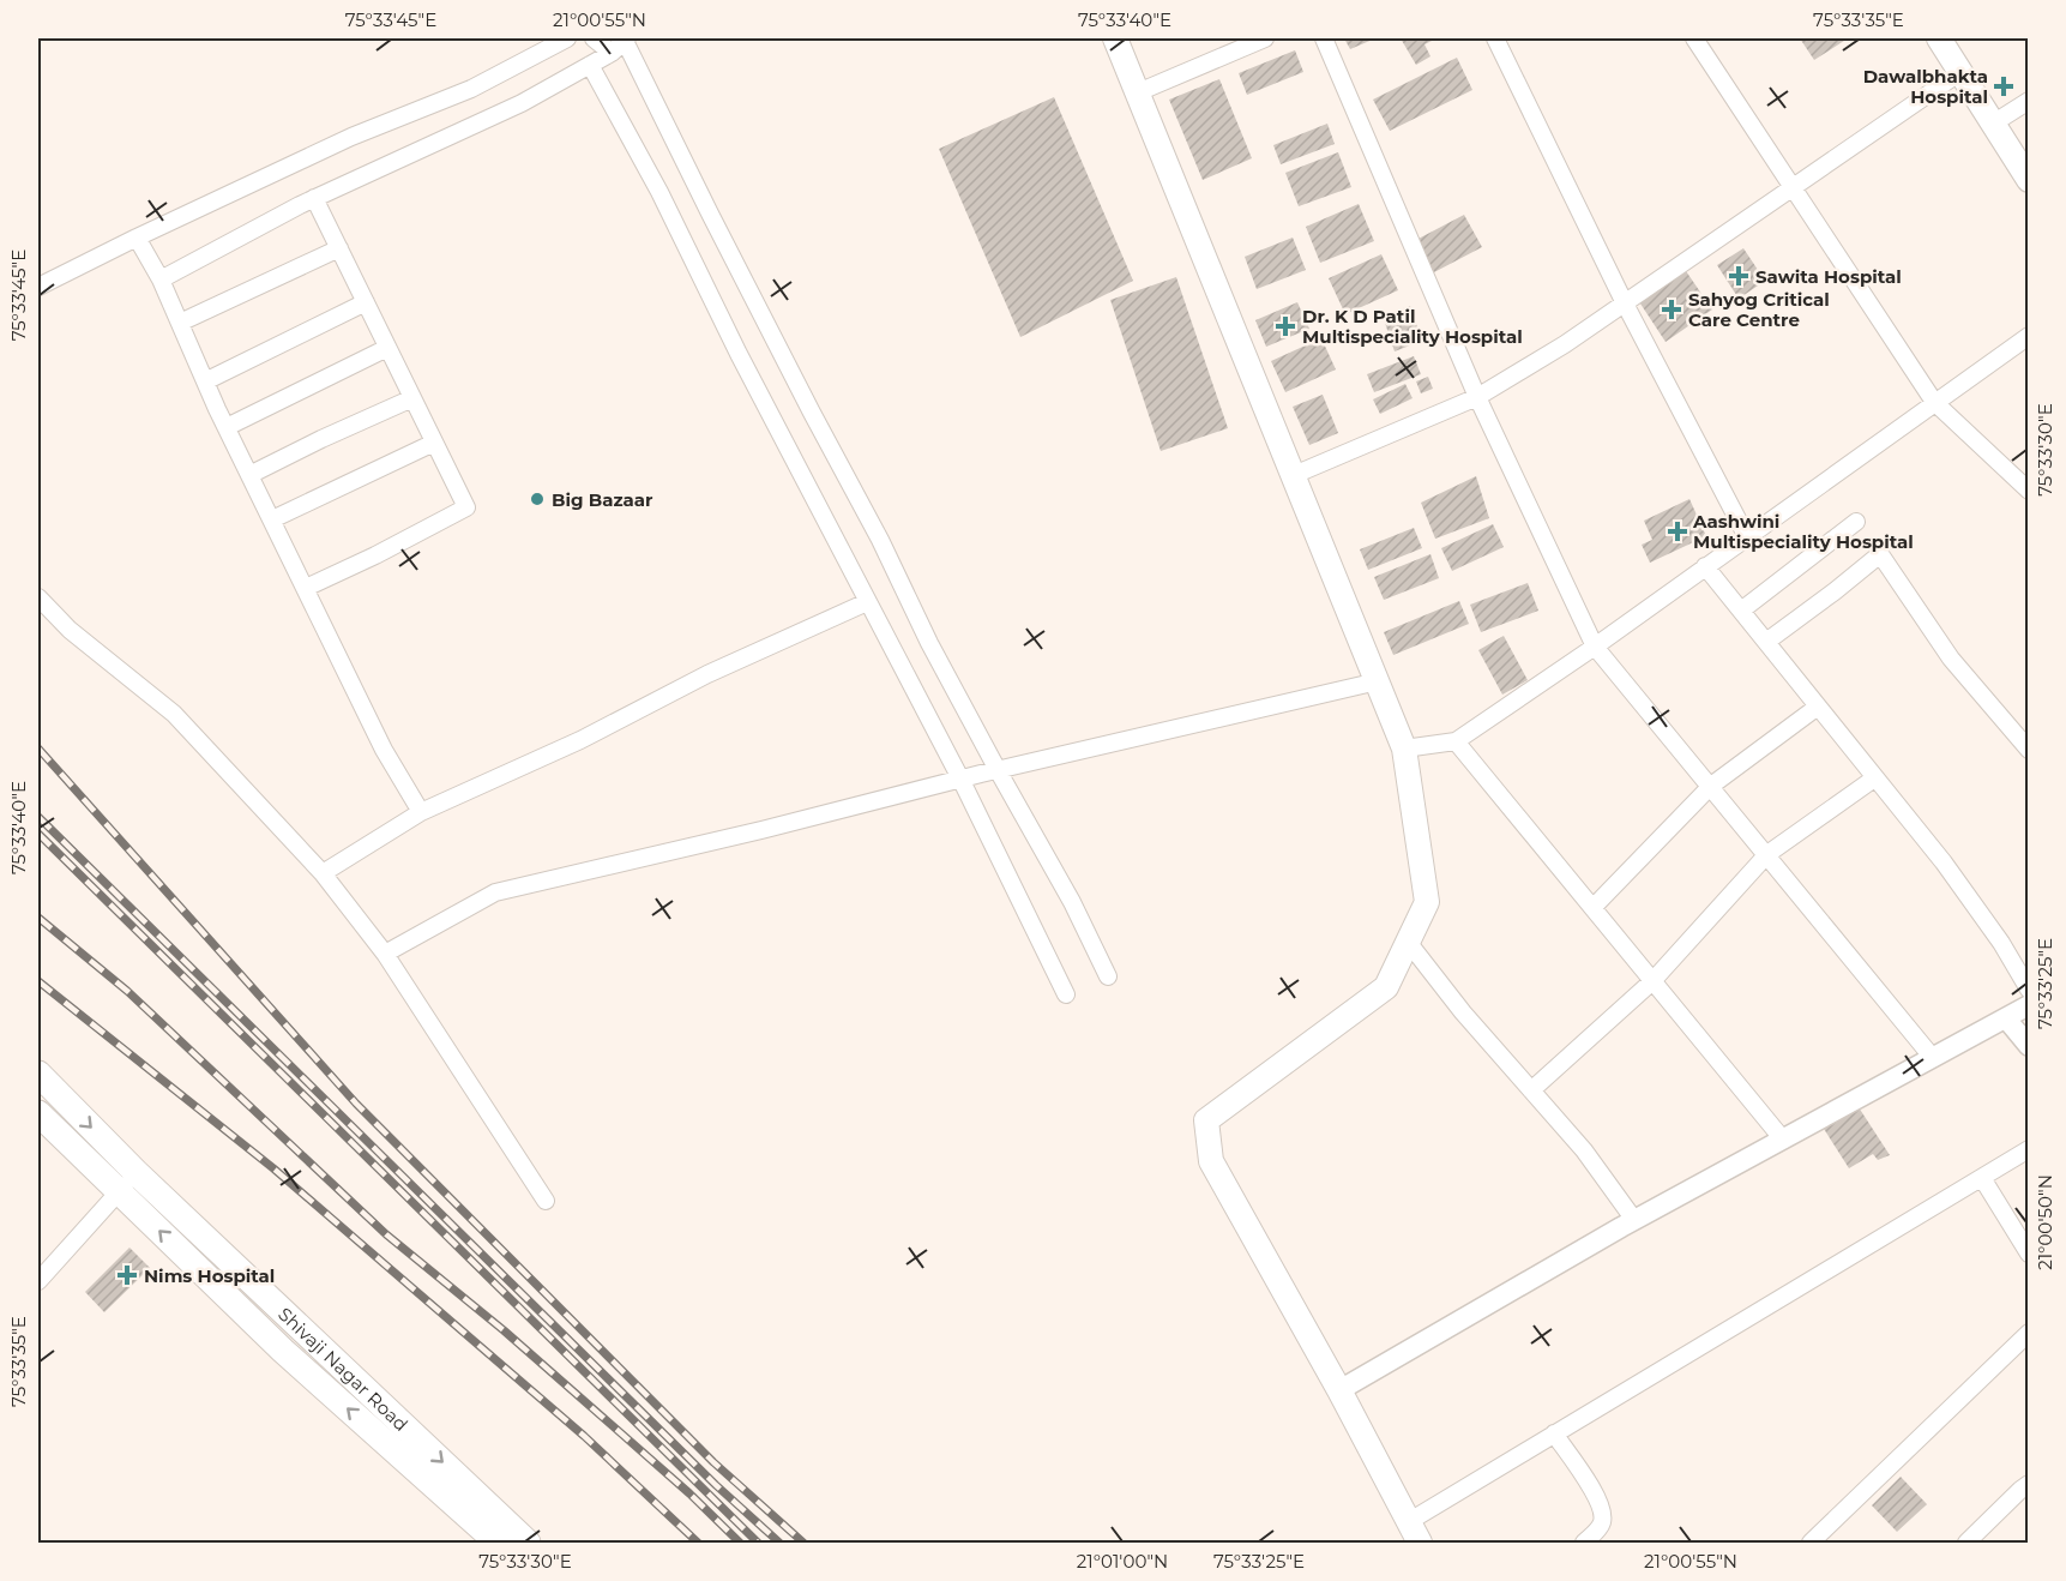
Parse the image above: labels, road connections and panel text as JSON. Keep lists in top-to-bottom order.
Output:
{
  "streets": {
    "main road": ["Shivaji Nagar Road"]
  },
  "places": {
    "health": [
      "Dawalbhakta Hospital",
      "Sawita Hospital",
      "Sahyog Critical Care Centre",
      "Dr. K D Patil Multispeciality Hospital",
      "Aashwini Multispeciality Hospital",
      "Nims Hospital"
    ],
    "other": ["Big Bazaar"]
  },
  "coordinates": [
    "75°33'45\"E",
    "21°00'55\"N",
    "75°33'40\"E",
    "75°33'35\"E",
    "75°33'30\"E",
    "75°33'25\"E",
    "21°00'50\"N",
    "21°01'00\"N"
  ]
}
